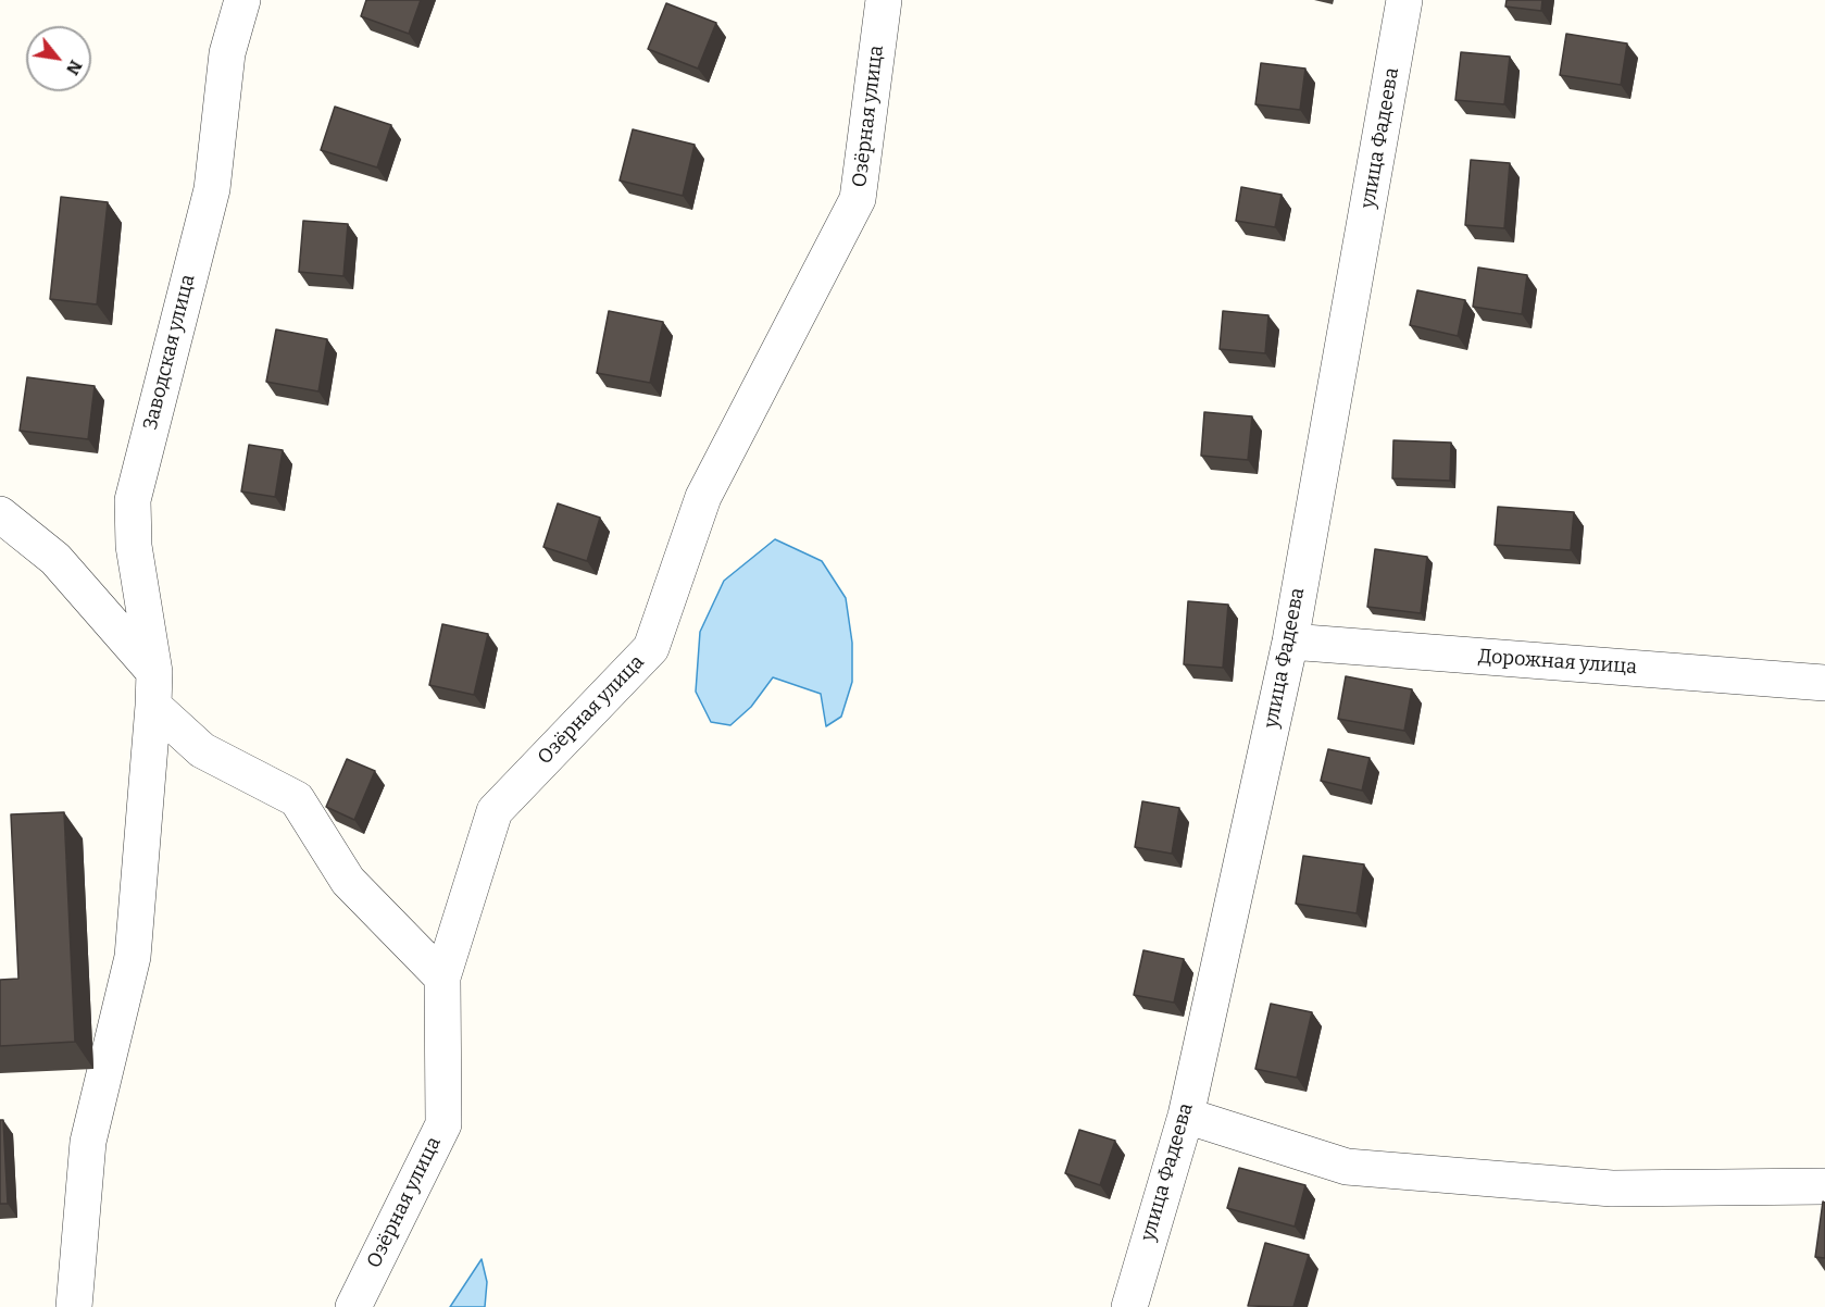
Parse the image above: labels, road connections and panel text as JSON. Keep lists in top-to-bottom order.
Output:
{
  "streets": {
    "street": [
      "Озёрная улица",
      "улица Фадеева",
      "Заводская улица",
      "Дорожная улица"
    ]
  },
  "crossings": [
    ["улица Фадеева", "Дорожная улица"]
  ],
  "north": "bottom right"
}
